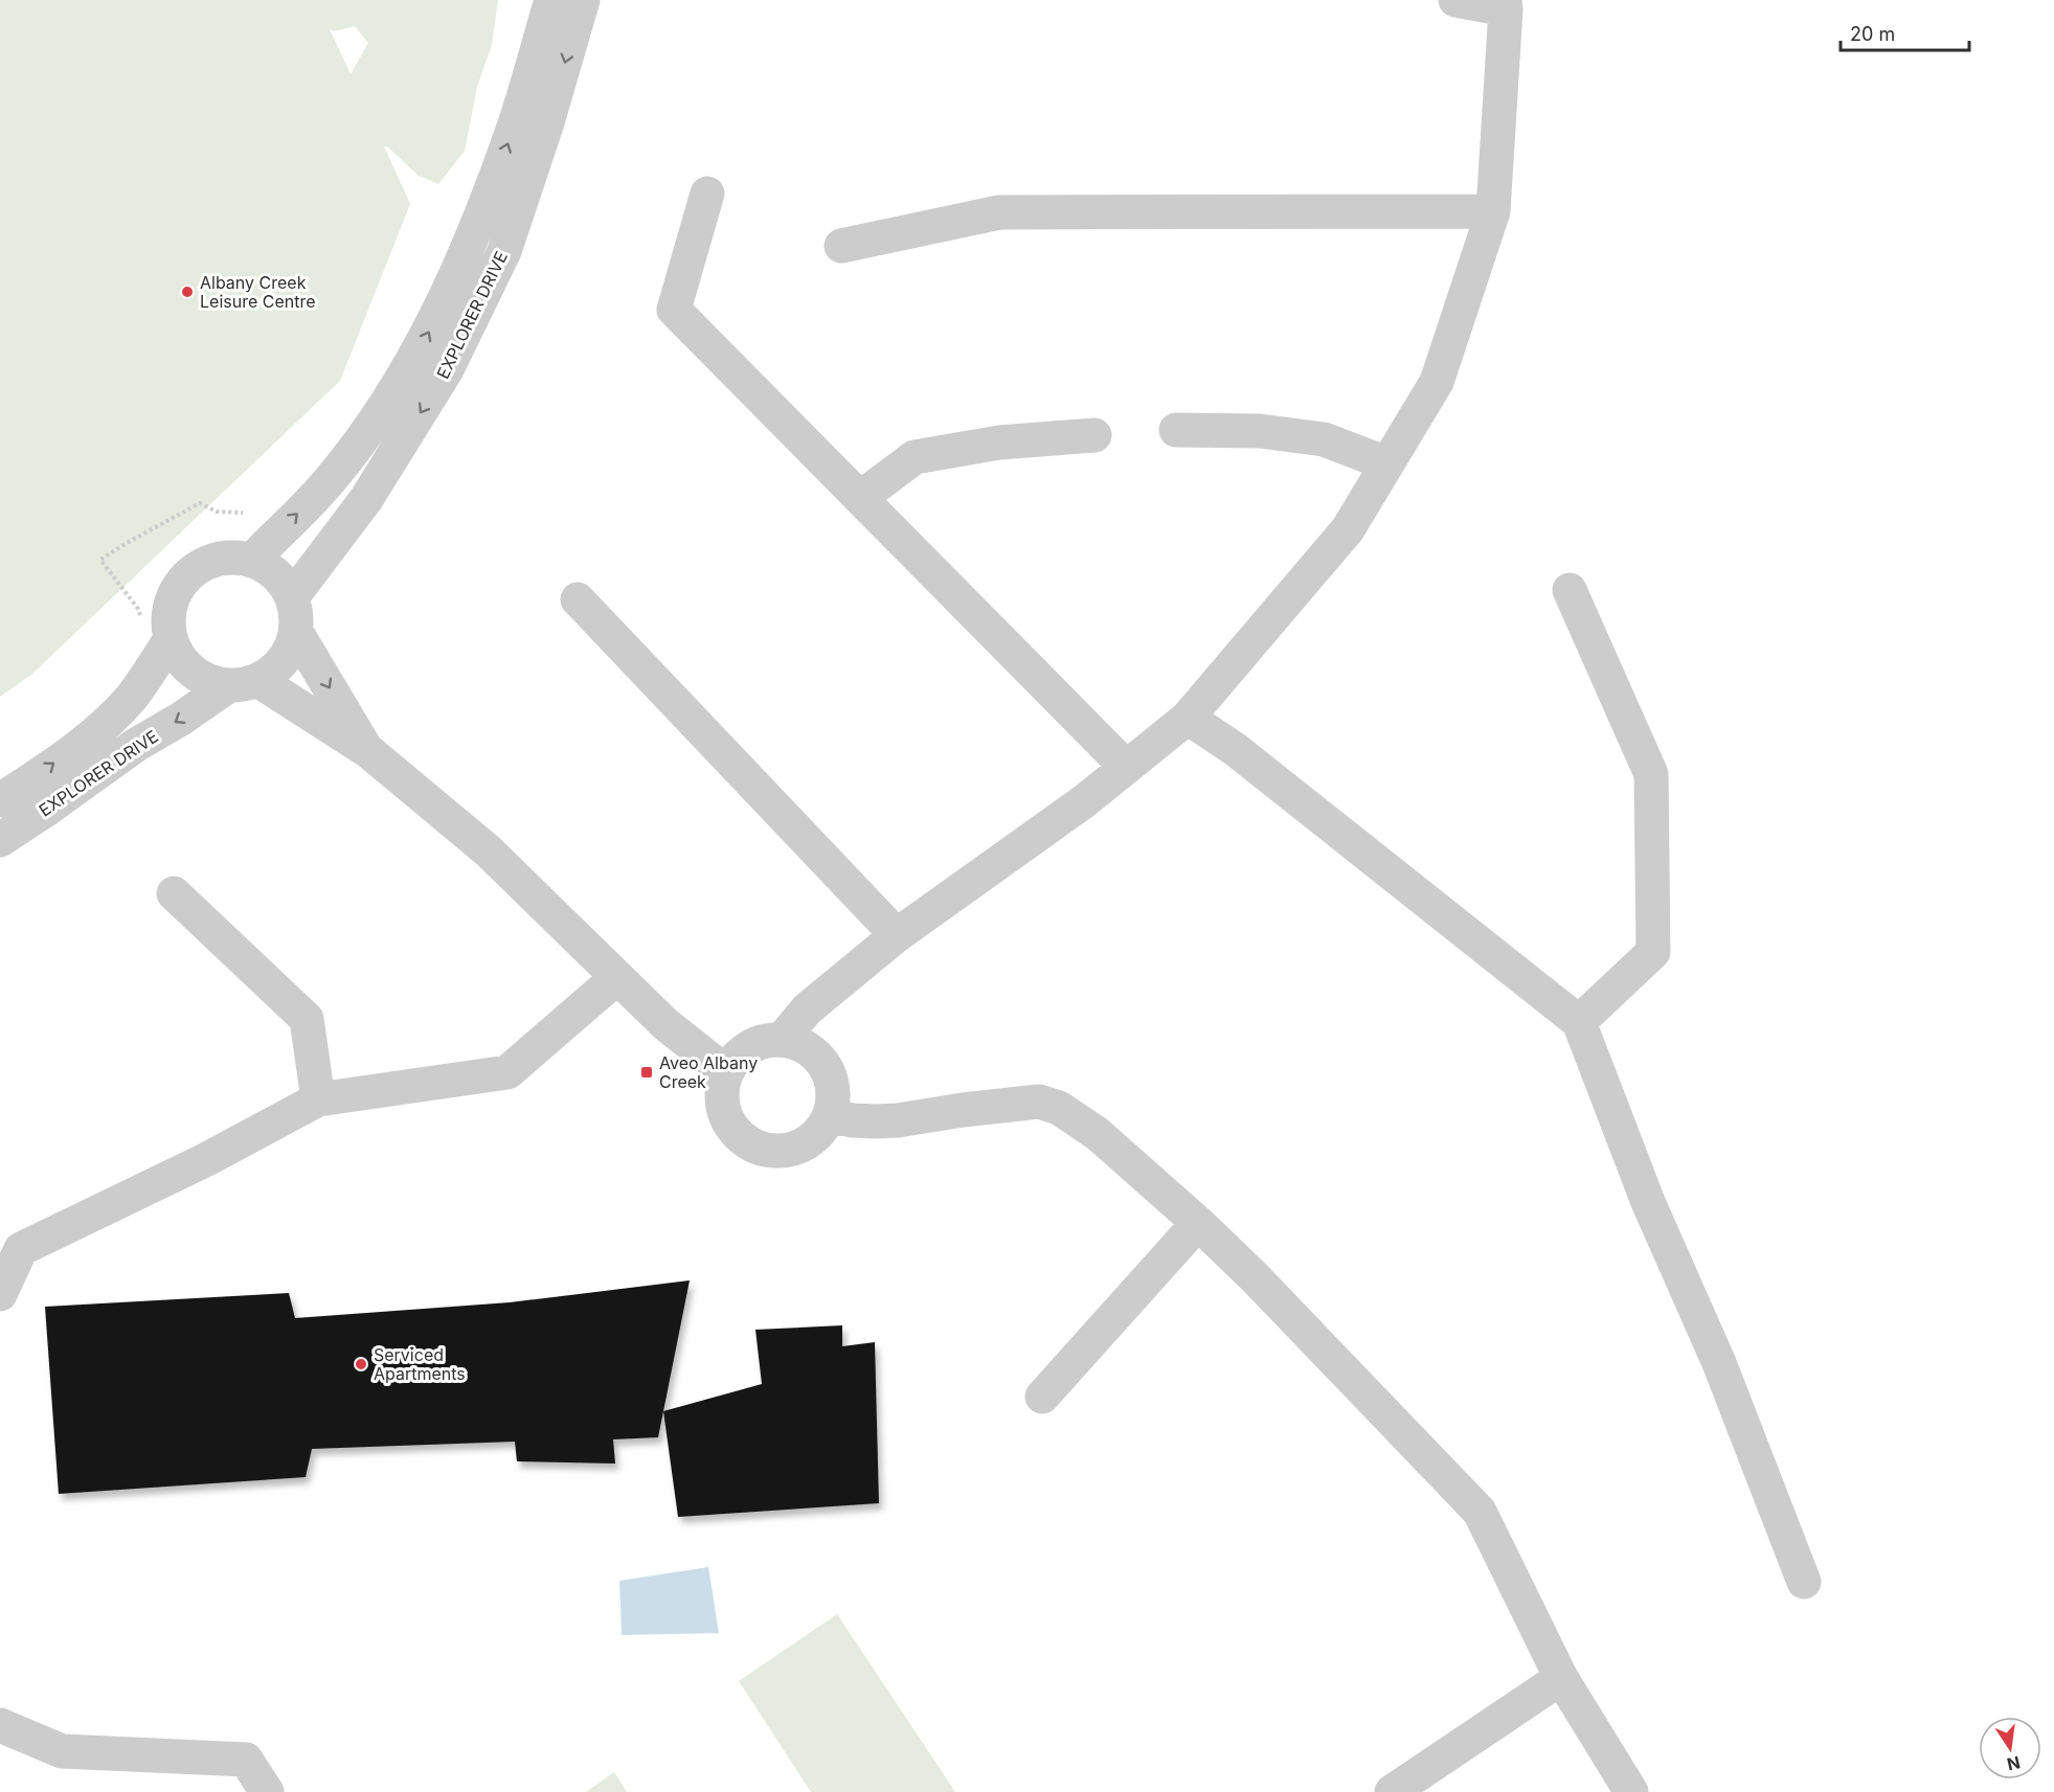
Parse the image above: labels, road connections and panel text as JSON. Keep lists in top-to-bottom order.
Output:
{
  "streets": {
    "street": ["EXPLORER DRIVE"]
  },
  "places": {
    "other": ["Albany Creek Leisure Centre", "Serviced Apartments"],
    "transit": ["Aveo Albany Creek"]
  },
  "scale_bar": "20 m",
  "north": "bottom"
}
